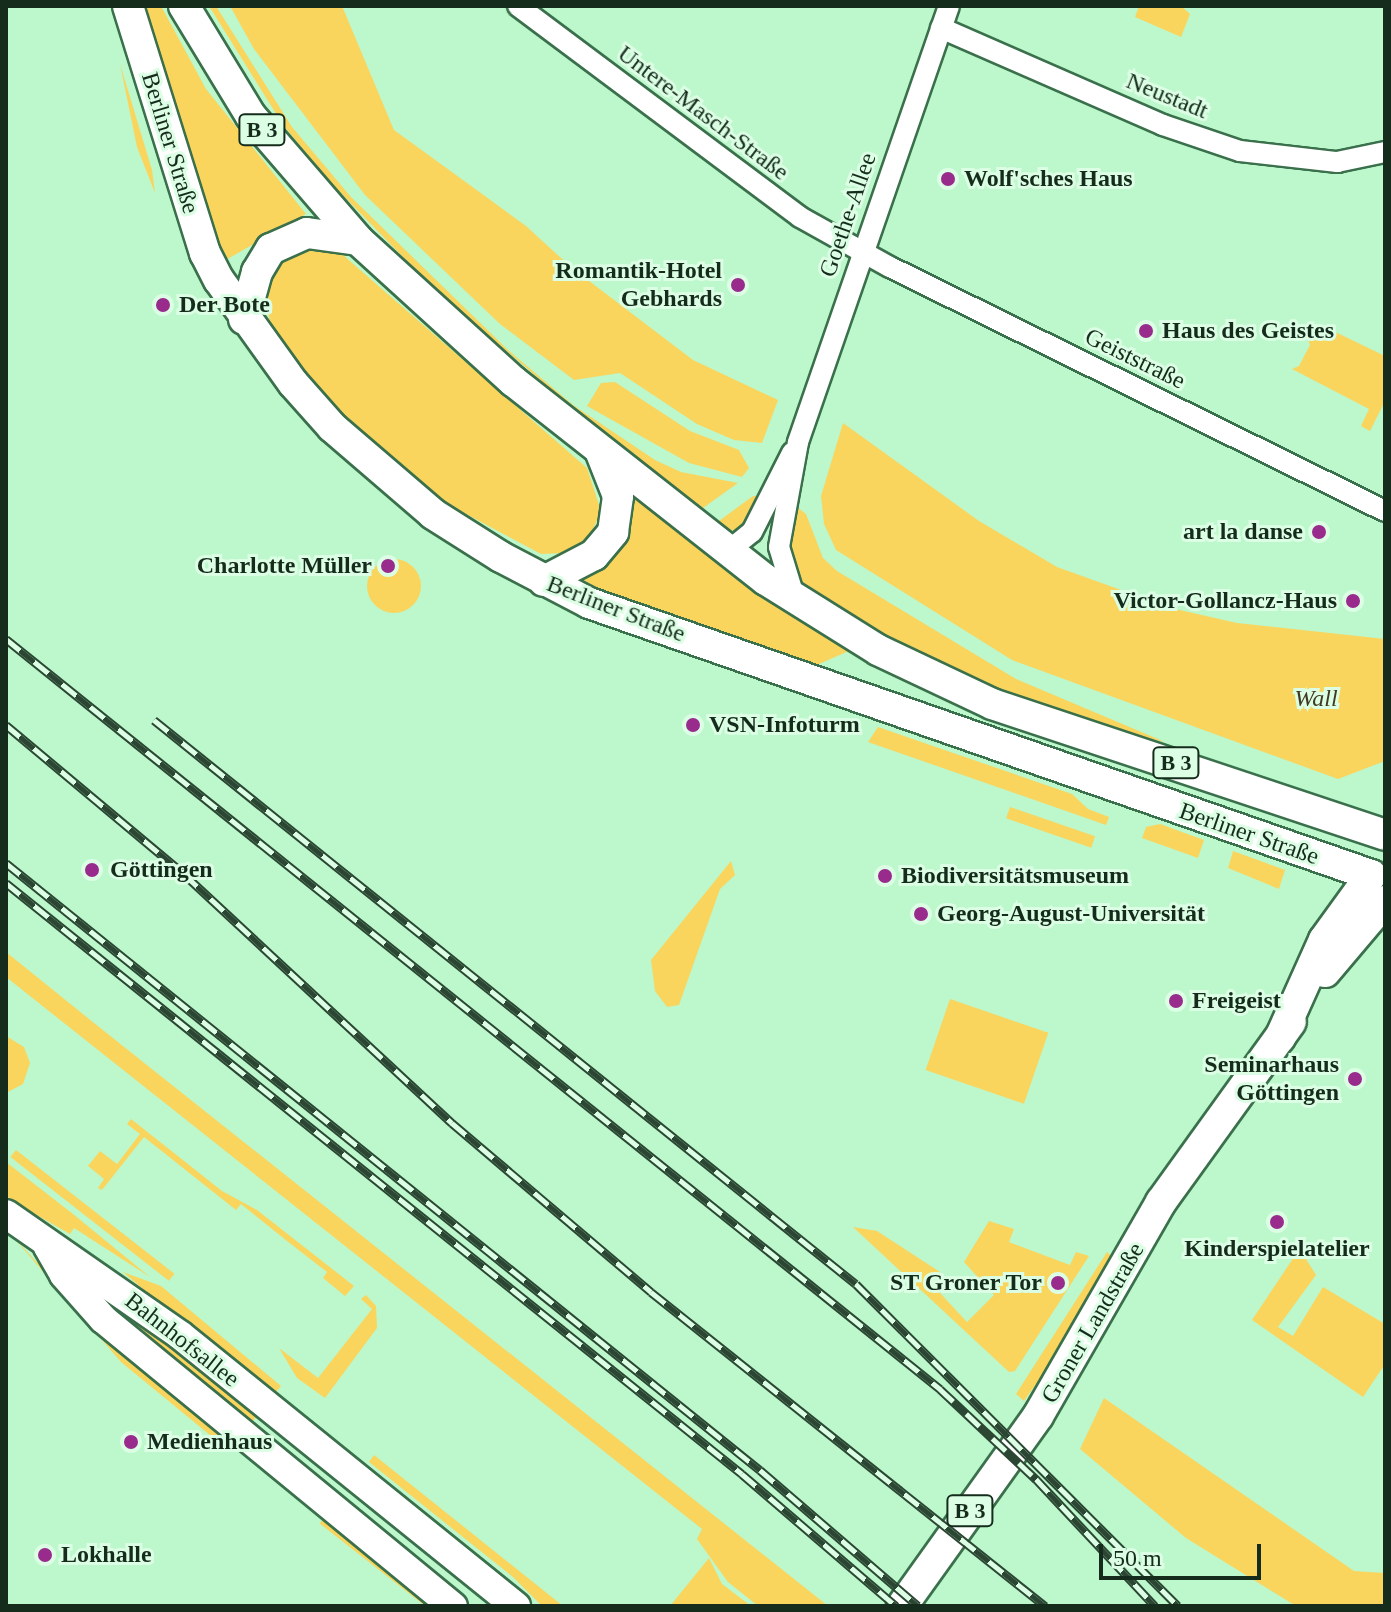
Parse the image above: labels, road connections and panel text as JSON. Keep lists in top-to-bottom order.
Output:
{
  "streets": {
    "main road": [
      "B 3",
      "Berliner Straße",
      "Groner Landstraße",
      "Bahnhofsallee"
    ],
    "street": [
      "Neustadt",
      "Untere-Masch-Straße",
      "Goethe-Allee",
      "Geiststraße"
    ]
  },
  "crossings": [
    ["Neustadt", "Goethe-Allee"],
    ["Untere-Masch-Straße", "Goethe-Allee"],
    ["Untere-Masch-Straße", "Geiststraße"],
    ["Berliner Straße", "Goethe-Allee"],
    ["Berliner Straße", "Groner Landstraße"],
    ["Goethe-Allee", "Geiststraße"]
  ],
  "parks": ["Wall"],
  "places": [
    "Wolf'sches Haus",
    "Romantik-Hotel Gebhards",
    "Der Bote",
    "Haus des Geistes",
    "art la danse",
    "Charlotte Müller",
    "Victor-Gollancz-Haus",
    "VSN-Infoturm",
    "Göttingen",
    "Biodiversitätsmuseum",
    "Georg-August-Universität",
    "Freigeist",
    "Seminarhaus Göttingen",
    "Kinderspielatelier",
    "ST Groner Tor",
    "Medienhaus",
    "Lokhalle"
  ],
  "scale_bar": "50 m"
}
